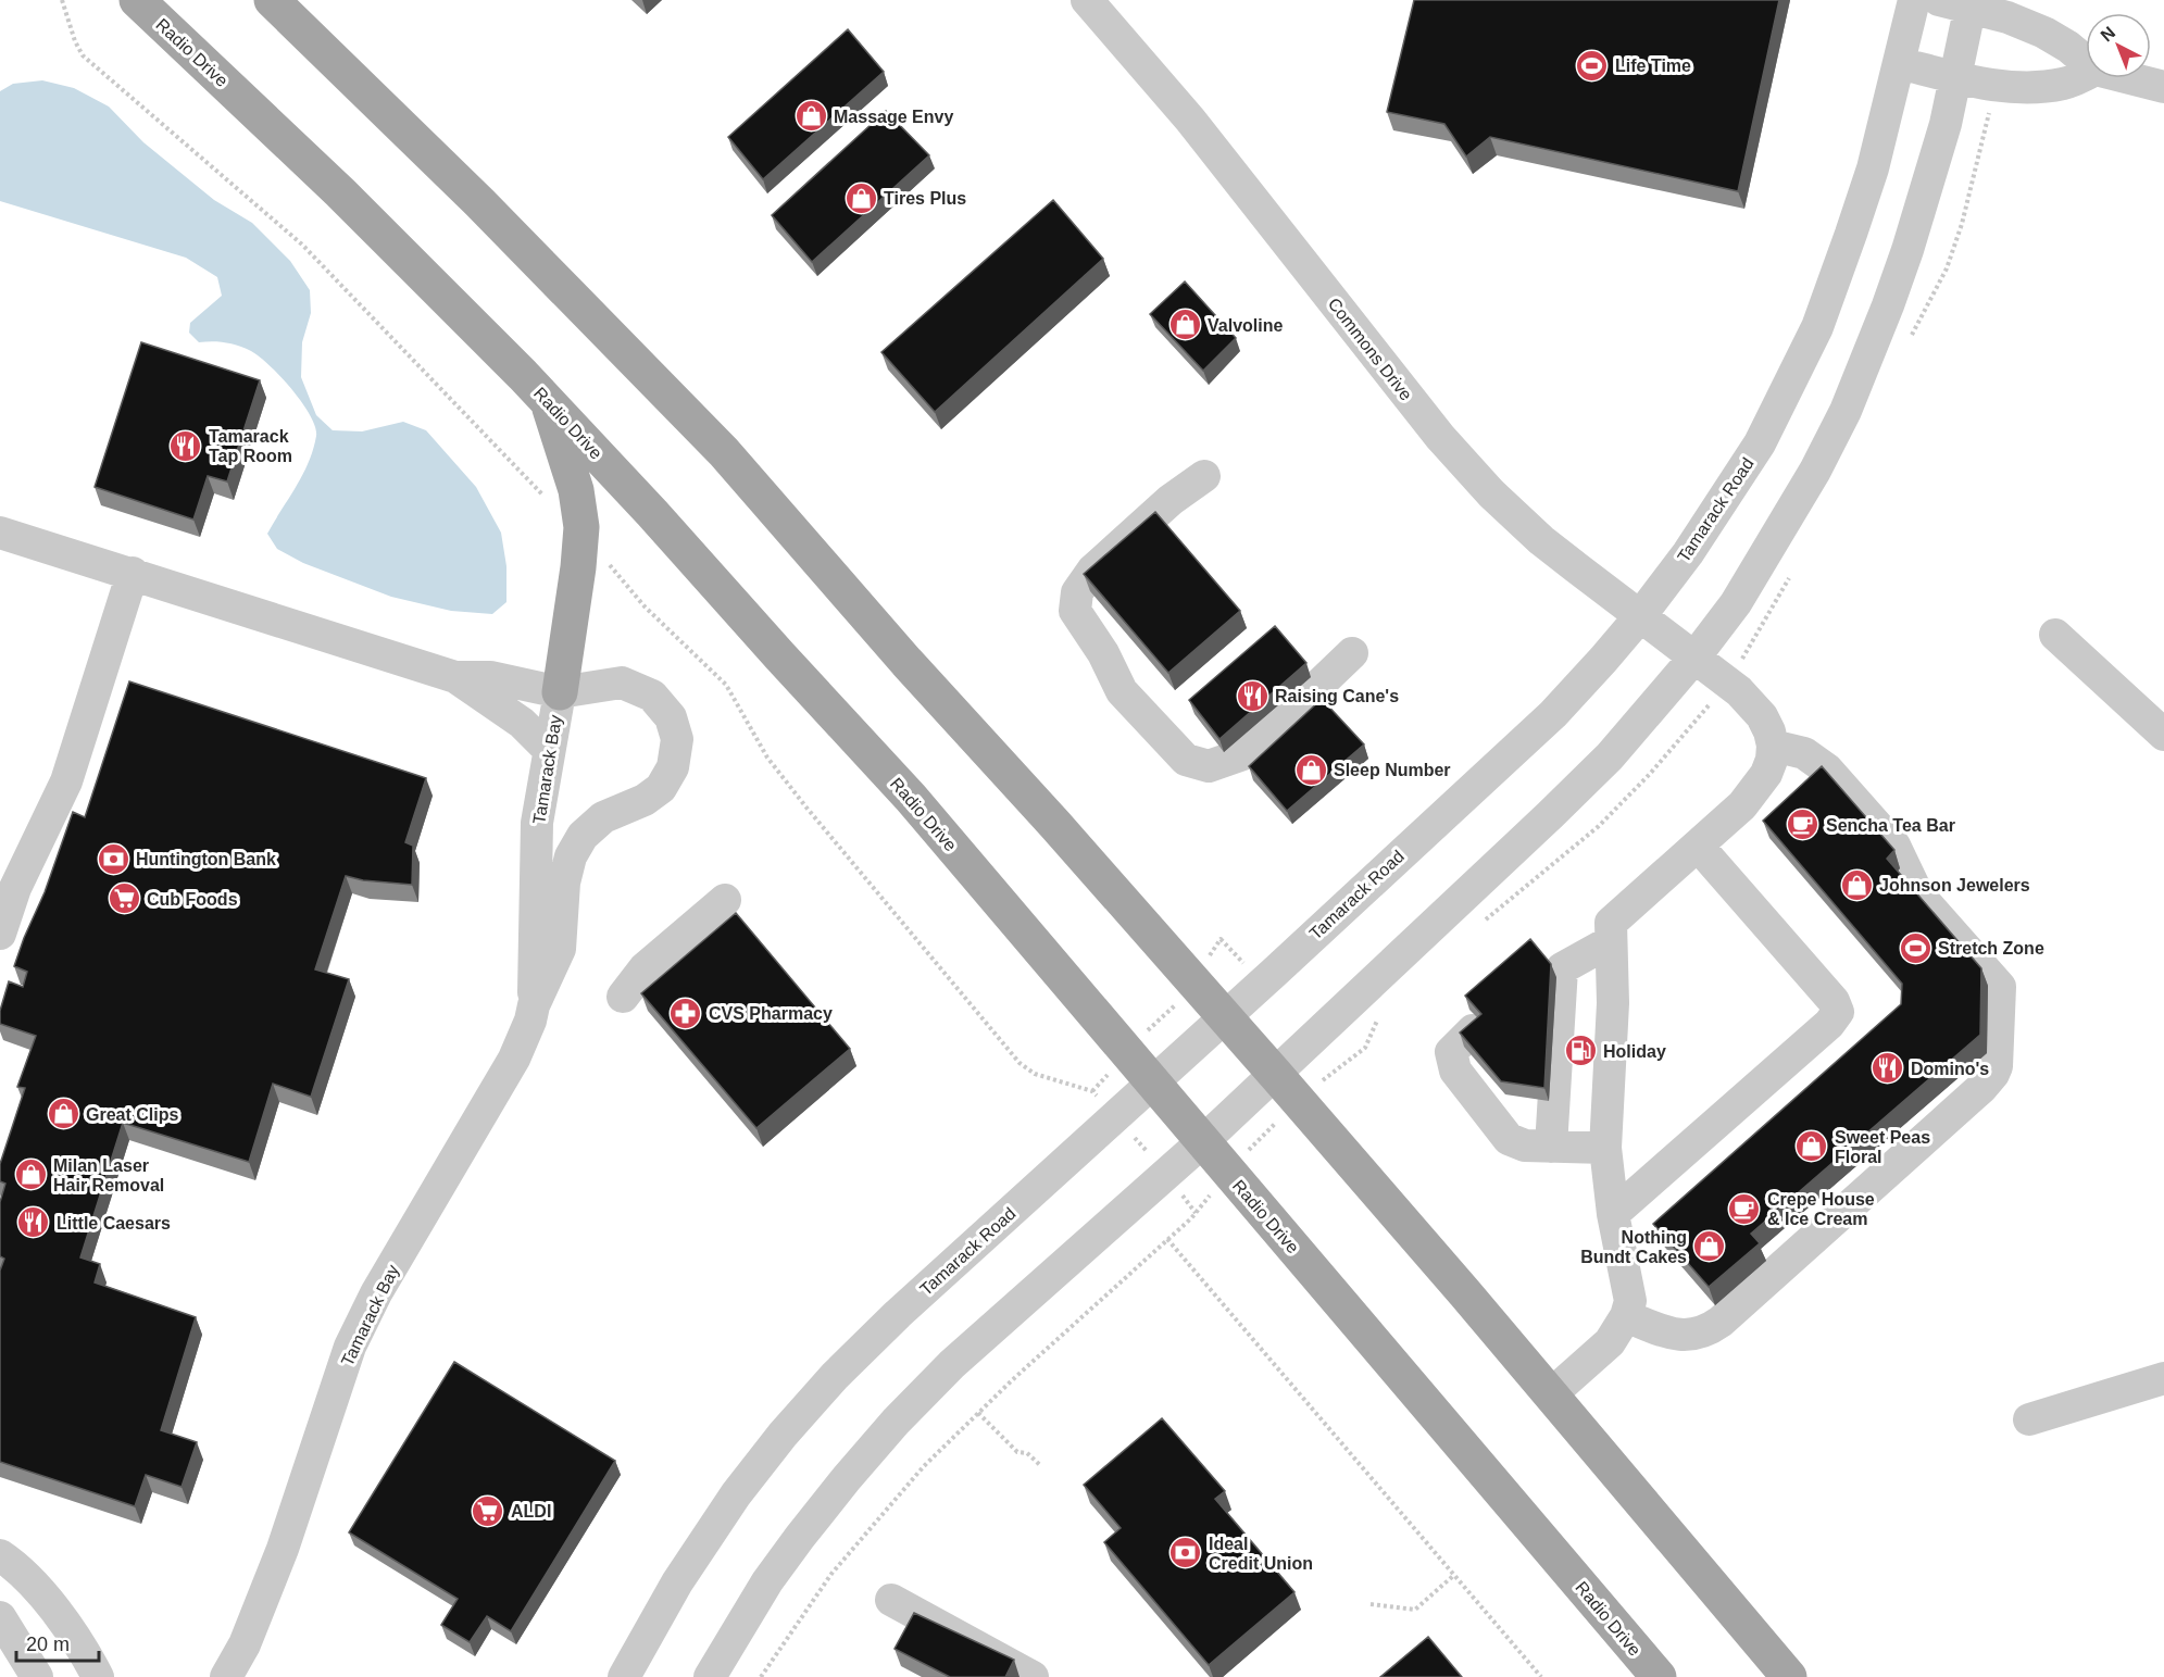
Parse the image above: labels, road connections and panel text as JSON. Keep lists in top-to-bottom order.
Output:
{
  "streets": {
    "main road": ["Radio Drive"],
    "street": ["Commons Drive", "Tamarack Road", "Tamarack Bay"]
  },
  "crossings": [
    ["Radio Drive", "Tamarack Road"],
    ["Commons Drive", "Tamarack Road"]
  ],
  "places": {
    "sports": ["Life Time", "Stretch Zone"],
    "shop": [
      "Massage Envy",
      "Tires Plus",
      "Valvoline",
      "Sleep Number",
      "Johnson Jewelers",
      "Great Clips",
      "Sweet Peas Floral",
      "Milan Laser Hair Removal",
      "Nothing Bundt Cakes"
    ],
    "restaurant": [
      "Tamarack Tap Room",
      "Raising Cane's",
      "Domino's",
      "Little Caesars"
    ],
    "cafe": ["Sencha Tea Bar", "Crepe House & Ice Cream"],
    "bank": ["Huntington Bank", "Ideal Credit Union"],
    "supermarket": ["Cub Foods", "ALDI"],
    "pharmacy": ["CVS Pharmacy"],
    "fuel station": ["Holiday"]
  },
  "scale_bar": "20 m",
  "north": "top left"
}
